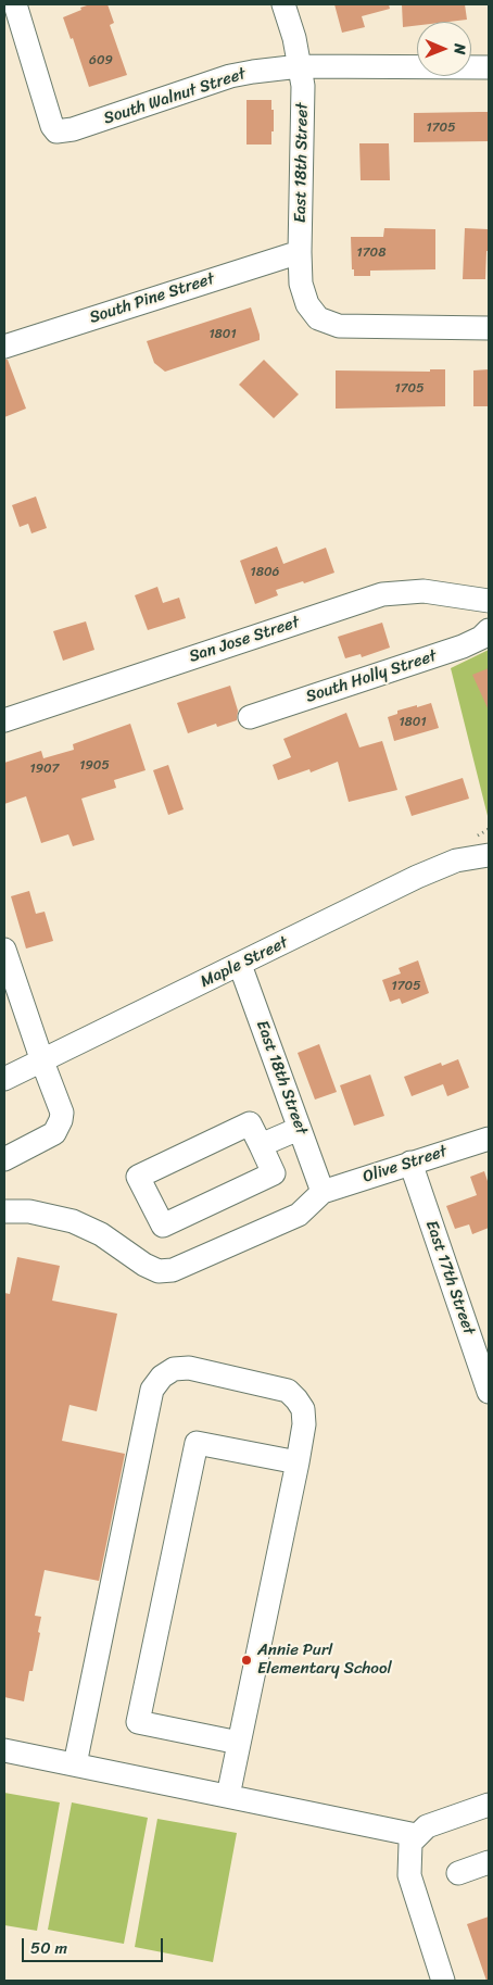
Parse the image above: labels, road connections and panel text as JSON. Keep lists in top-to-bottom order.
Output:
{
  "streets": {
    "street": [
      "South Walnut Street",
      "East 18th Street",
      "South Pine Street",
      "San Jose Street",
      "South Holly Street",
      "Maple Street",
      "Olive Street",
      "East 17th Street"
    ]
  },
  "crossings": [
    ["South Walnut Street", "East 18th Street"],
    ["East 18th Street", "South Pine Street"],
    ["East 18th Street", "Maple Street"],
    ["East 18th Street", "Olive Street"],
    ["Olive Street", "East 17th Street"]
  ],
  "places": ["Annie Purl Elementary School"],
  "house_numbers": [
    "609",
    "1705",
    "1708",
    "1801",
    "1705",
    "1806",
    "1801",
    "1905",
    "1907",
    "1705"
  ],
  "scale_bar": "50 m",
  "north": "right"
}
